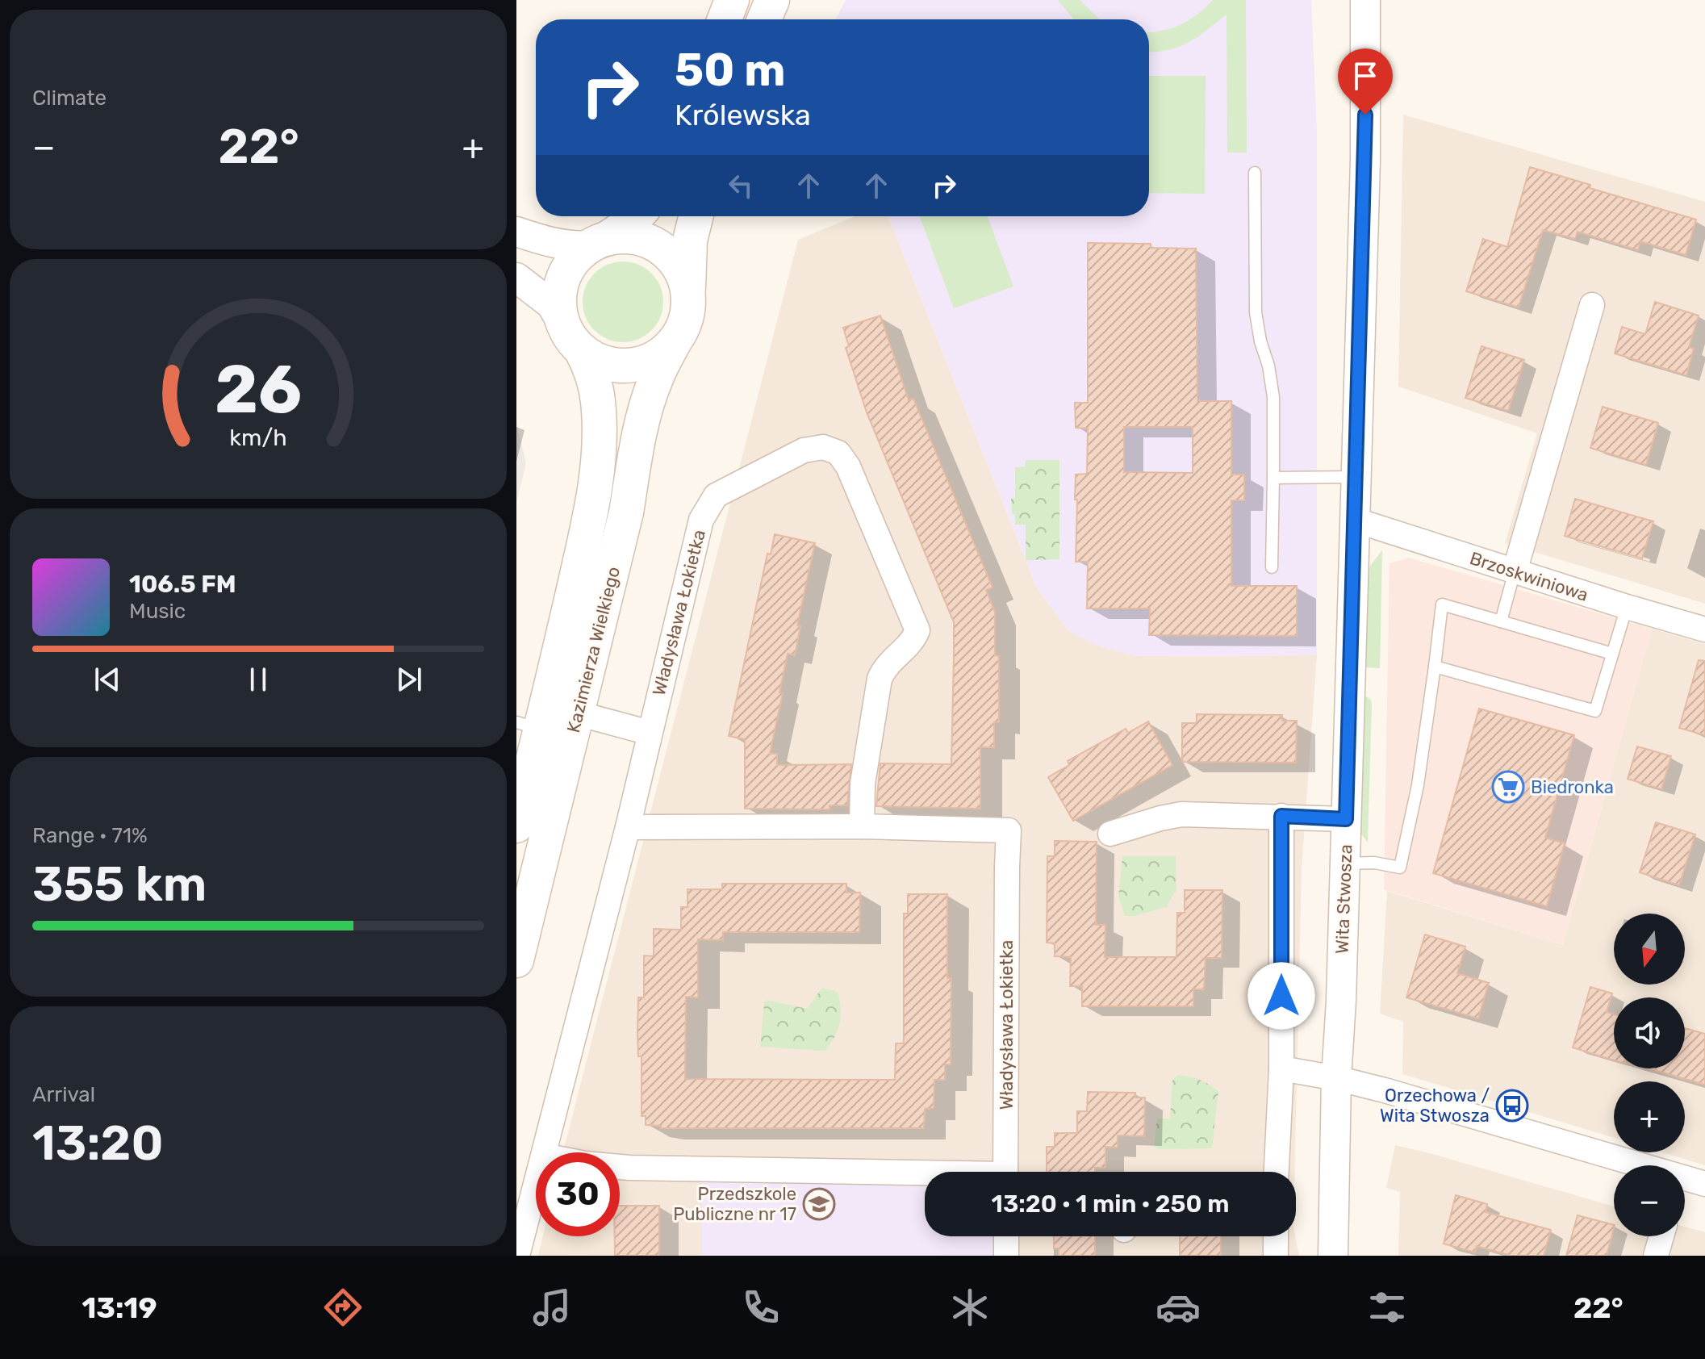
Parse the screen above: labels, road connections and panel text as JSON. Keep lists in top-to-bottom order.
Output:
{
  "streets": {
    "main road": ["Kazimierza Wielkiego"],
    "street": ["Brzoskwiniowa", "Władysława Łokietka", "Wita Stwosza"]
  },
  "crossings": [
    ["Brzoskwiniowa", "Wita Stwosza"]
  ],
  "places": {
    "supermarket": ["Biedronka"],
    "bus stop": ["Orzechowa / Wita Stwosza"],
    "school or university": ["Przedszkole Publiczne nr 17"]
  },
  "north": "bottom",
  "page": {
    "tile": [
      "Climate",
      ["Range · 71%", "355 km"],
      ["Arrival", "13:20"]
    ],
    "turn": ["50 m", "Królewska"],
    "heat": ["−", "22°", "+"],
    "song": ["106.5 FM", "Music"],
    "map_buttons": ["+", "−"],
    "limit": "30",
    "trip": "13:20 · 1 min · 250 m",
    "tabs": ["13:19", "22°"],
    "gauge": ["26", "km/h"]
  }
}
